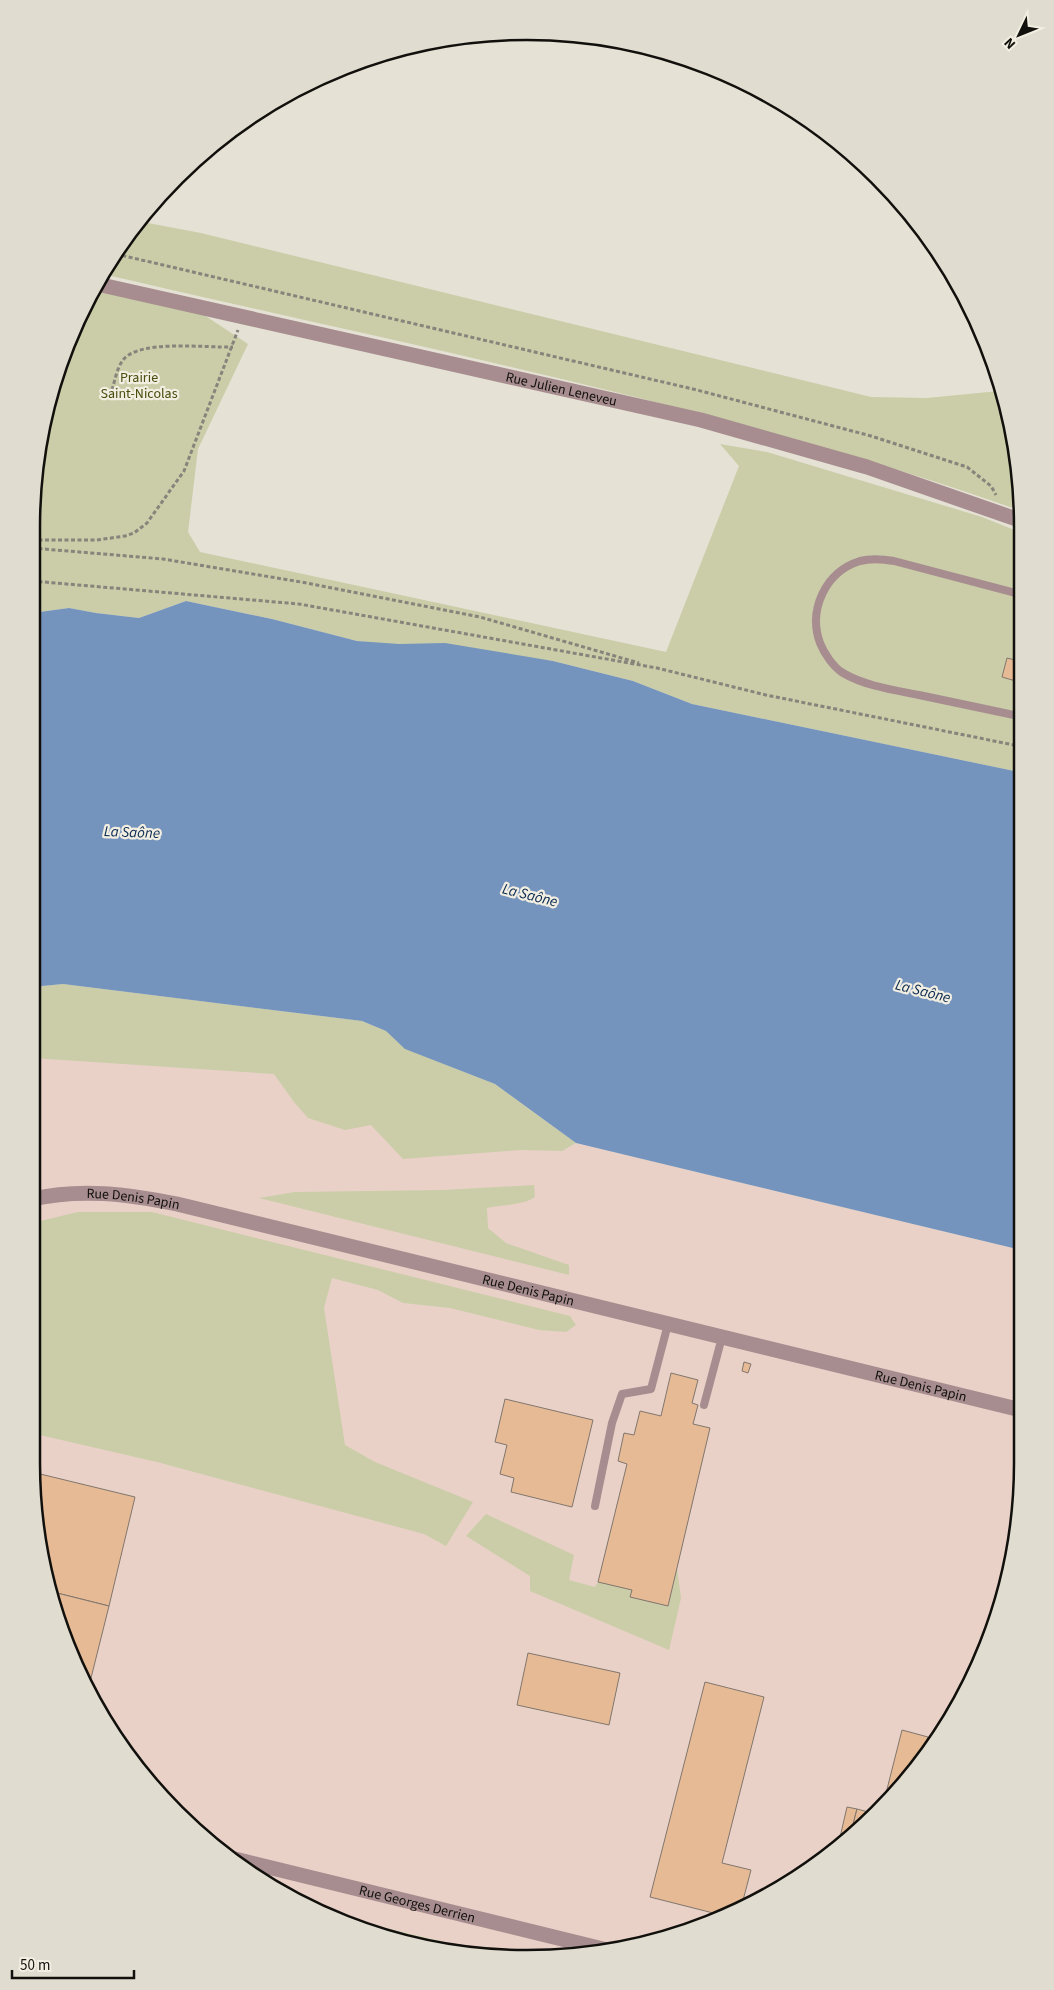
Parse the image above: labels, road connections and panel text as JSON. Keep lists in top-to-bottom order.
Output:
{
  "streets": {
    "street": ["Rue Julien Leneveu", "Rue Denis Papin", "Rue Georges Derrien"]
  },
  "water": ["La Saône"],
  "parks": ["Prairie Saint-Nicolas"],
  "scale_bar": "50 m",
  "north": "bottom left"
}
